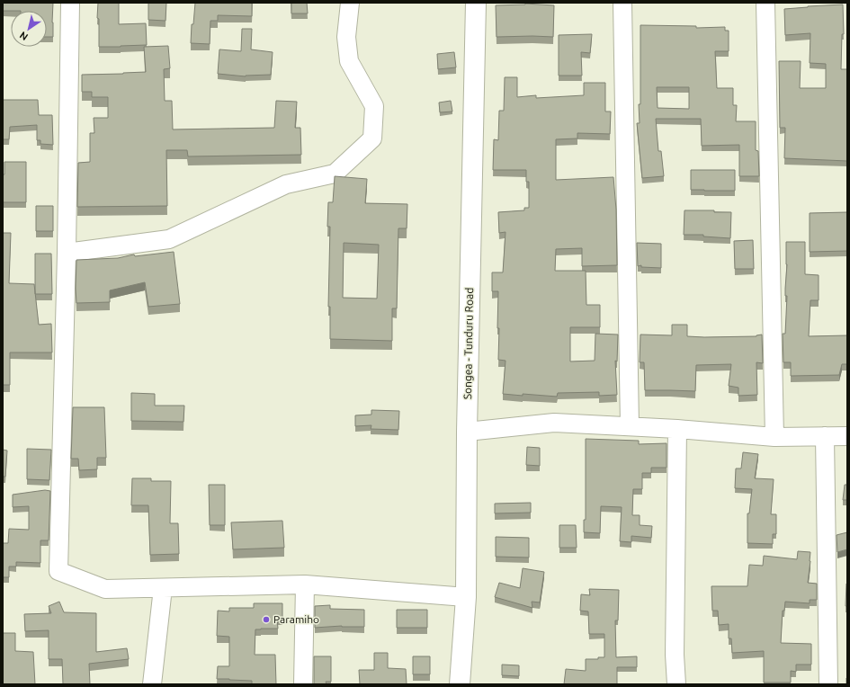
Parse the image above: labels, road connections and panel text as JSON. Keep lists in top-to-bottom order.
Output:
{
  "streets": {
    "highway": ["Songea - Tunduru Road"]
  },
  "places": ["Paramiho"],
  "north": "bottom left"
}
